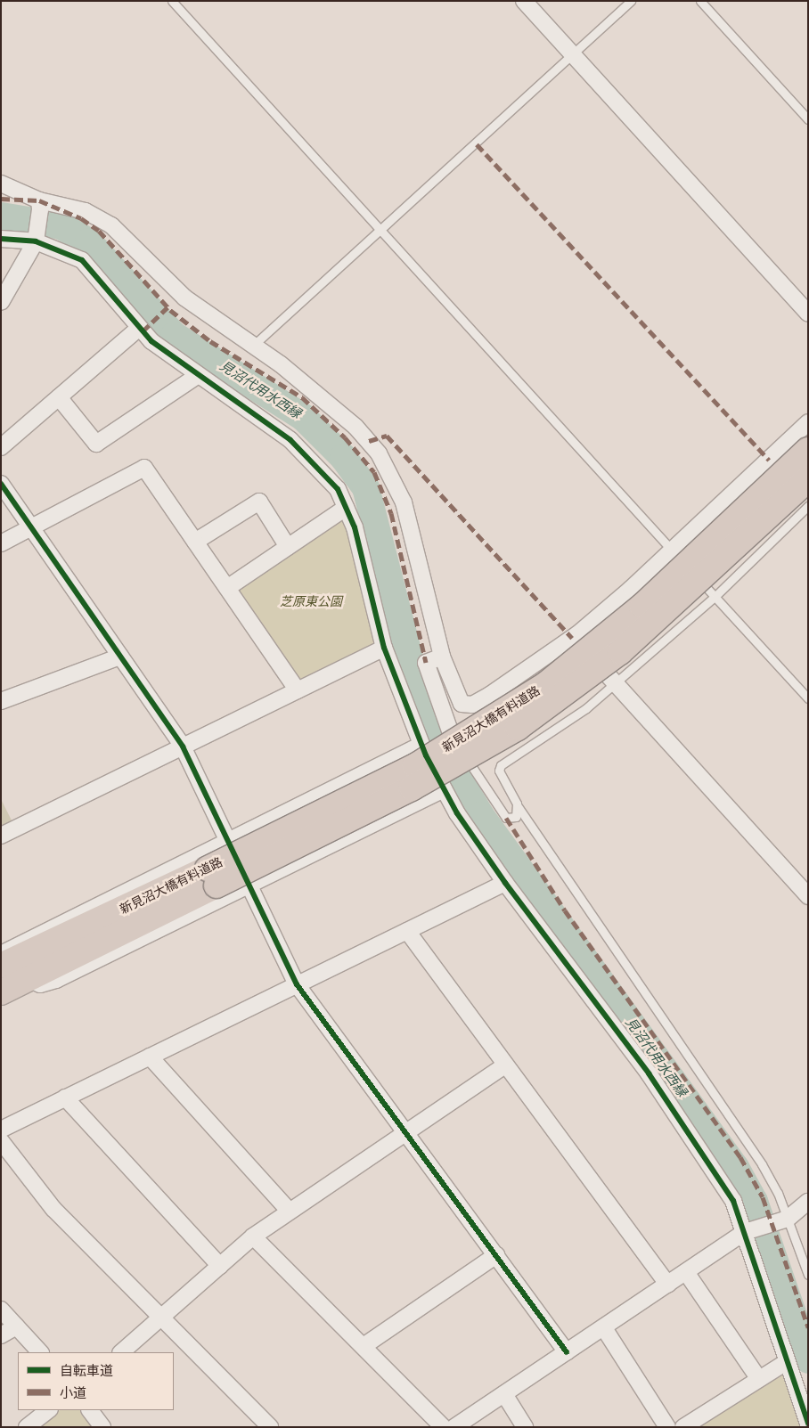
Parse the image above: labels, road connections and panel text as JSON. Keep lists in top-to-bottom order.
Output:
{
  "streets": {
    "highway": ["新見沼大橋有料道路"]
  },
  "water": ["見沼代用水西縁"],
  "parks": ["芝原東公園"],
  "legend": ["自転車道", "小道"]
}
